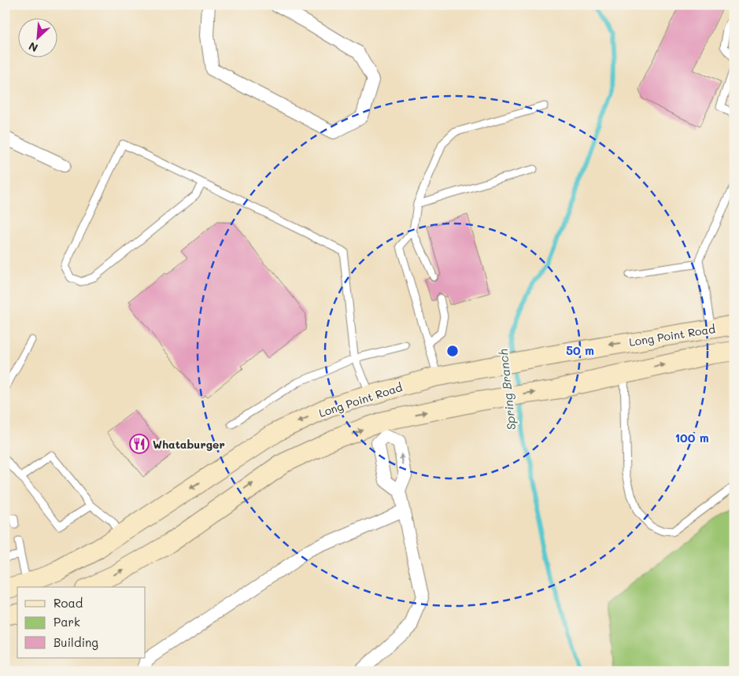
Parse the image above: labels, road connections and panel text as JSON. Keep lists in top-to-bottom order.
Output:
{
  "streets": {
    "main road": ["Long Point Road"]
  },
  "water": ["Spring Branch"],
  "places": {
    "restaurant": ["Whataburger"]
  },
  "legend": ["Road", "Park", "Building"],
  "north": "bottom left",
  "rings": ["50 m", "100 m"]
}
